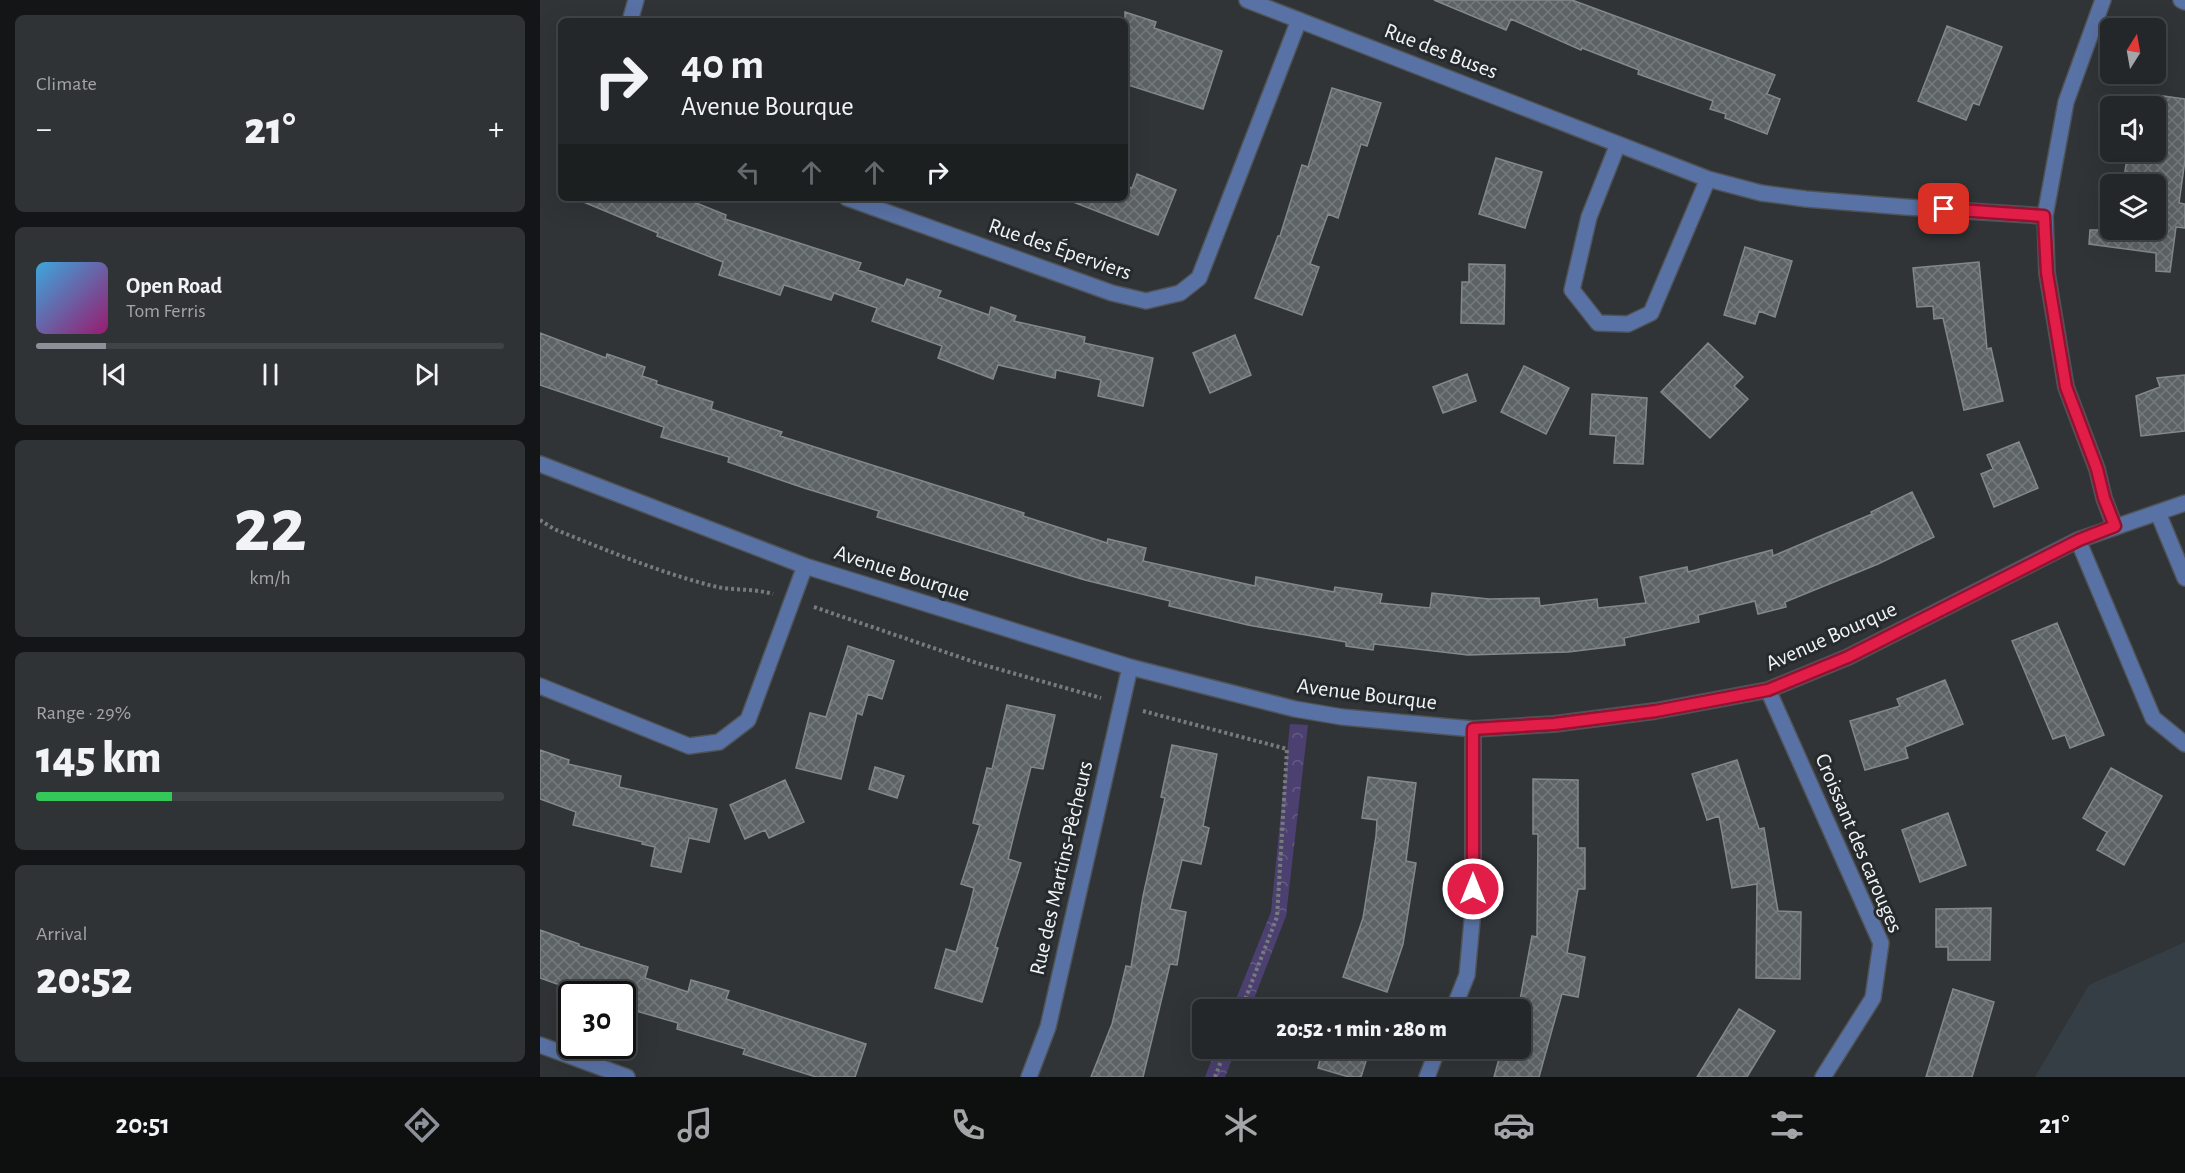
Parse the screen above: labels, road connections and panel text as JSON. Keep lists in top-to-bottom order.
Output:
{
  "streets": {
    "street": [
      "Rue des Buses",
      "Rue des Éperviers",
      "Avenue Bourque",
      "Croissant des carouges",
      "Rue des Martins-Pêcheurs"
    ]
  },
  "crossings": [
    ["Rue des Buses", "Rue des Éperviers"],
    ["Avenue Bourque", "Croissant des carouges"],
    ["Avenue Bourque", "Rue des Martins-Pêcheurs"]
  ],
  "north": "top",
  "page": {
    "tile": [
      "Climate",
      ["22", "km/h"],
      ["Range · 29%", "145 km"],
      ["Arrival", "20:52"]
    ],
    "turn": ["40 m", "Avenue Bourque"],
    "heat": ["−", "21°", "+"],
    "song": ["Open Road", "Tom Ferris"],
    "limit": "30",
    "trip": "20:52 · 1 min · 280 m",
    "tabs": ["20:51", "21°"]
  }
}
